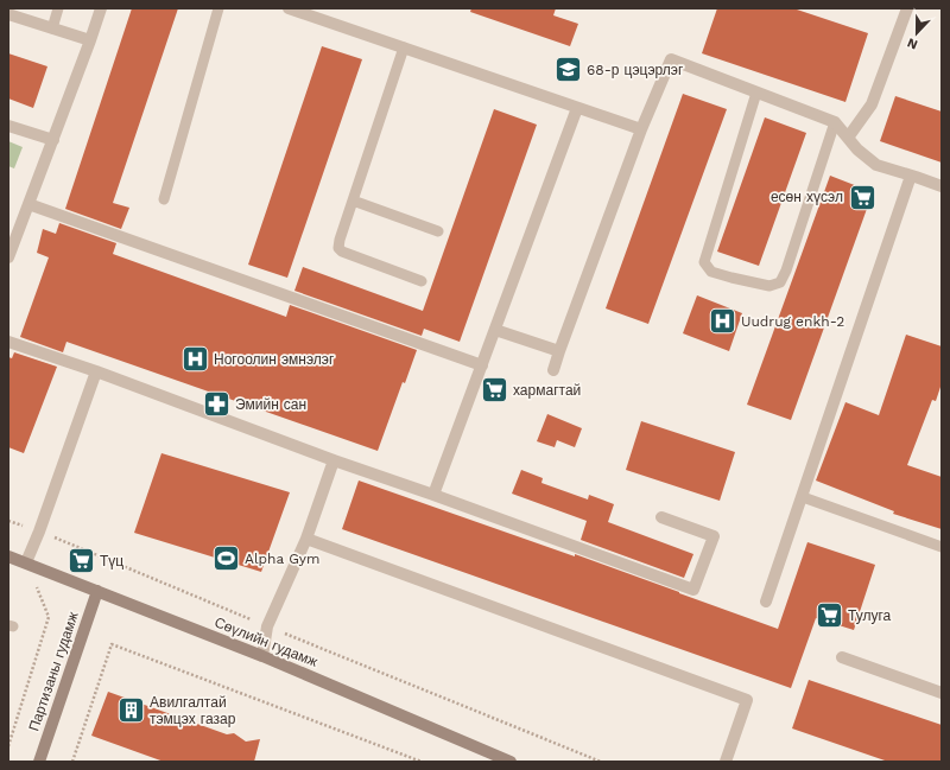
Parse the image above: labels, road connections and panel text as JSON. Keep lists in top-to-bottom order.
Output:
{
  "streets": {
    "main road": ["Сөүлийн гудамж", "Партизаны гудамж"]
  },
  "crossings": [
    ["Сөүлийн гудамж", "Партизаны гудамж"]
  ],
  "places": {
    "school or university": ["68-р цэцэрлэг"],
    "supermarket": [
      "есөн хүсэл",
      "хармагтай",
      "Түц",
      "Тулуга"
    ],
    "hospital": ["Uudrug enkh-2", "Ногоолин эмнэлэг"],
    "pharmacy": ["Эмийн сан"],
    "sports": ["Alpha Gym"],
    "building": ["Авилгалтай тэмцэх газар"]
  },
  "north": "bottom"
}
